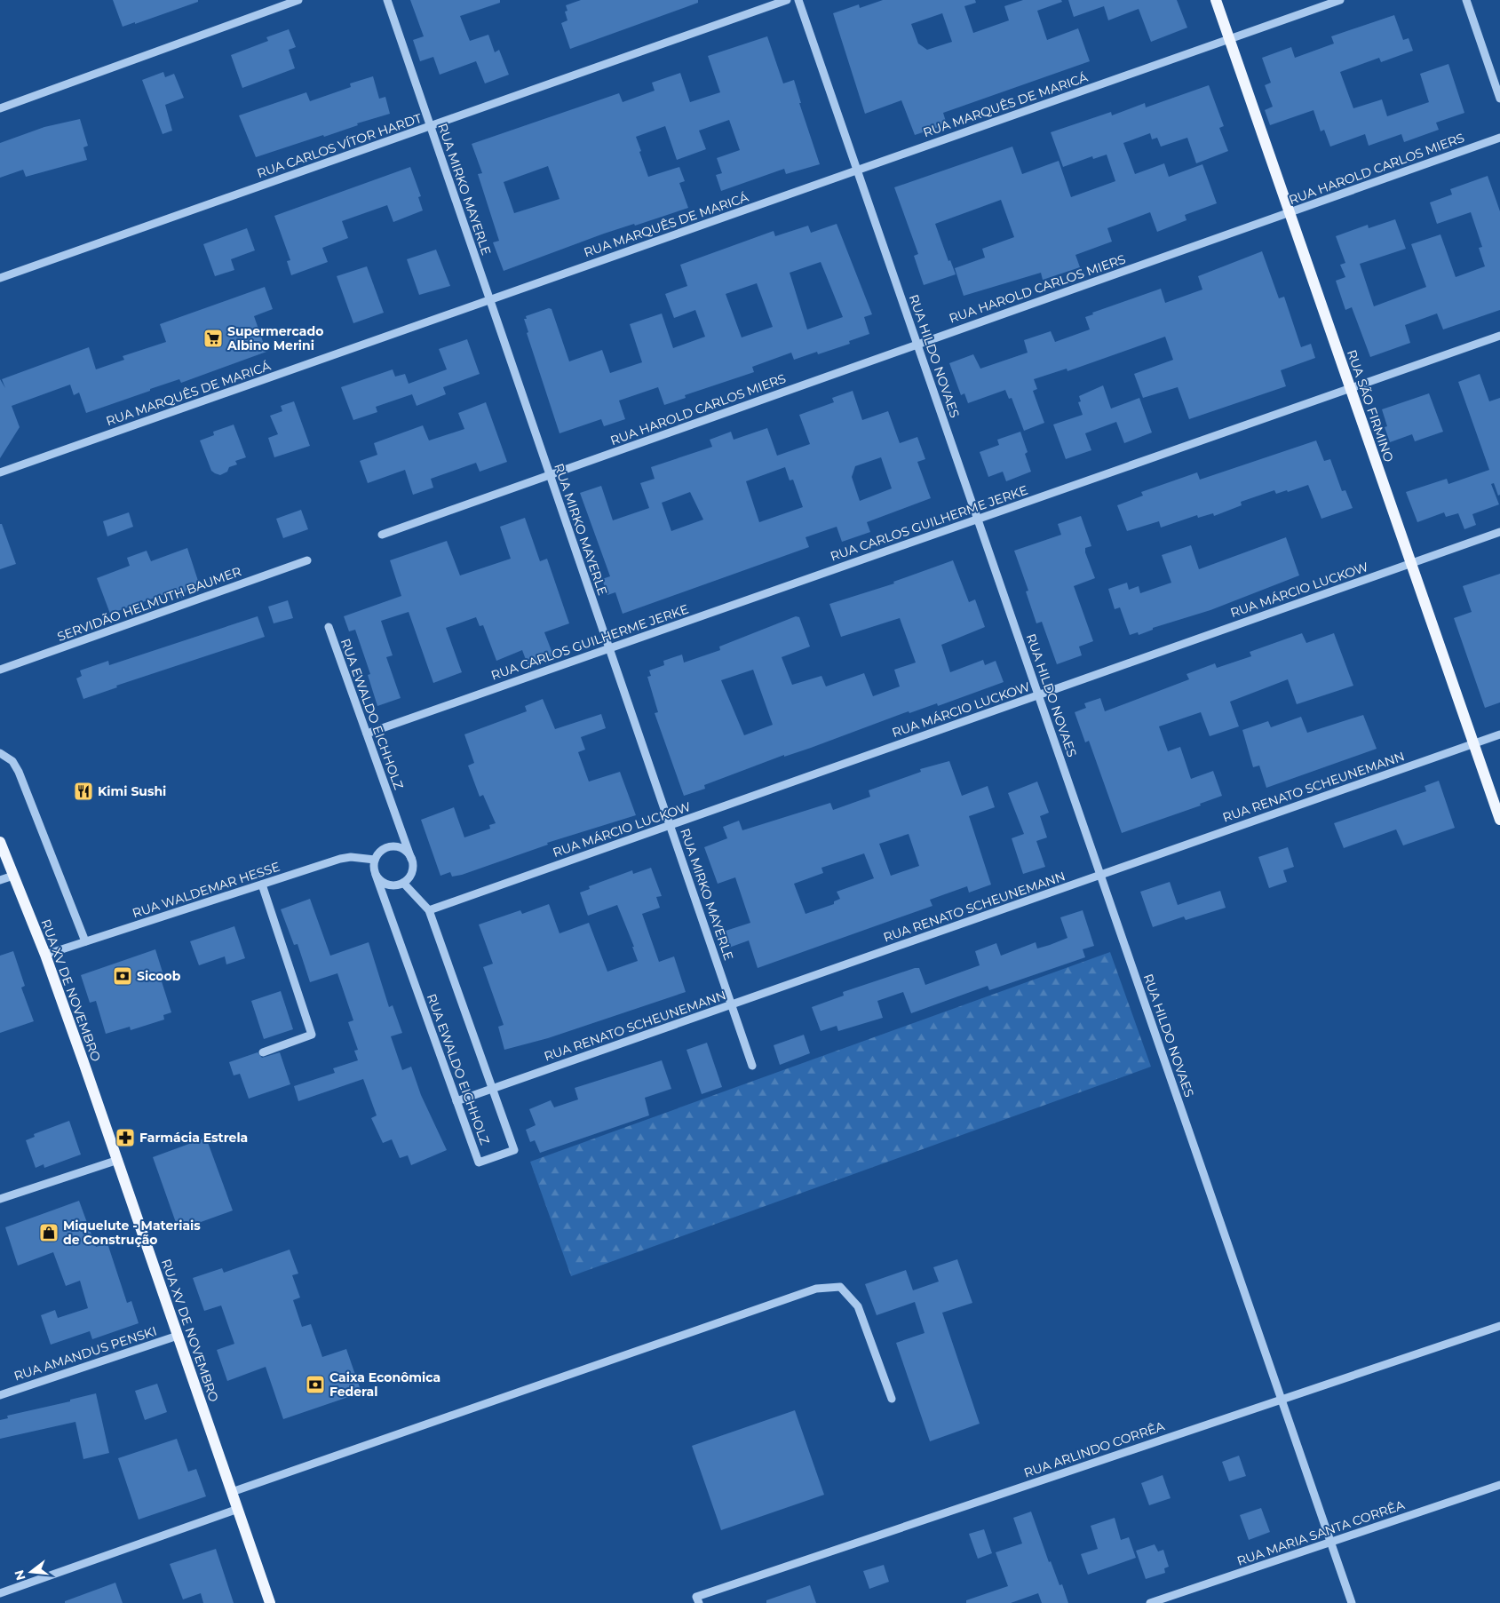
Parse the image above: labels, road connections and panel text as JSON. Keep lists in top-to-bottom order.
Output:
{
  "streets": {
    "main road": ["RUA SÃO FIRMINO", "RUA XV DE NOVEMBRO"],
    "street": [
      "RUA MARQUÊS DE MARICÁ",
      "RUA CARLOS VÍTOR HARDT",
      "RUA HAROLD CARLOS MIERS",
      "RUA MIRKO MAYERLE",
      "RUA HILDO NOVAES",
      "RUA CARLOS GUILHERME JERKE",
      "RUA MÁRCIO LUCKOW",
      "SERVIDÃO HELMUTH BAUMER",
      "RUA EWALDO EICHHOLZ",
      "RUA RENATO SCHEUNEMANN",
      "RUA WALDEMAR HESSE",
      "RUA AMANDUS PENSKI",
      "RUA ARLINDO CORRÊA",
      "RUA MARIA SANTA CORRÊA"
    ]
  },
  "crossings": [
    ["RUA MARQUÊS DE MARICÁ", "RUA MIRKO MAYERLE"],
    ["RUA MARQUÊS DE MARICÁ", "RUA HILDO NOVAES"],
    ["RUA MARQUÊS DE MARICÁ", "RUA SÃO FIRMINO"],
    ["RUA CARLOS VÍTOR HARDT", "RUA MIRKO MAYERLE"],
    ["RUA HAROLD CARLOS MIERS", "RUA MIRKO MAYERLE"],
    ["RUA HAROLD CARLOS MIERS", "RUA HILDO NOVAES"],
    ["RUA HAROLD CARLOS MIERS", "RUA SÃO FIRMINO"],
    ["RUA MIRKO MAYERLE", "RUA CARLOS GUILHERME JERKE"],
    ["RUA MIRKO MAYERLE", "RUA MÁRCIO LUCKOW"],
    ["RUA MIRKO MAYERLE", "RUA RENATO SCHEUNEMANN"],
    ["RUA HILDO NOVAES", "RUA CARLOS GUILHERME JERKE"],
    ["RUA HILDO NOVAES", "RUA MÁRCIO LUCKOW"],
    ["RUA HILDO NOVAES", "RUA RENATO SCHEUNEMANN"],
    ["RUA HILDO NOVAES", "RUA ARLINDO CORRÊA"],
    ["RUA HILDO NOVAES", "RUA MARIA SANTA CORRÊA"],
    ["RUA SÃO FIRMINO", "RUA CARLOS GUILHERME JERKE"],
    ["RUA SÃO FIRMINO", "RUA MÁRCIO LUCKOW"],
    ["RUA SÃO FIRMINO", "RUA RENATO SCHEUNEMANN"],
    ["RUA CARLOS GUILHERME JERKE", "RUA EWALDO EICHHOLZ"],
    ["RUA MÁRCIO LUCKOW", "RUA EWALDO EICHHOLZ"],
    ["RUA EWALDO EICHHOLZ", "RUA RENATO SCHEUNEMANN"],
    ["RUA EWALDO EICHHOLZ", "RUA WALDEMAR HESSE"],
    ["RUA WALDEMAR HESSE", "RUA XV DE NOVEMBRO"],
    ["RUA XV DE NOVEMBRO", "RUA AMANDUS PENSKI"]
  ],
  "places": {
    "supermarket": ["Supermercado Albino Merini"],
    "restaurant": ["Kimi Sushi"],
    "bank": ["Sicoob", "Caixa Econômica Federal"],
    "pharmacy": ["Farmácia Estrela"],
    "shop": ["Miquelute - Materiais de Construção"]
  },
  "north": "left"
}
